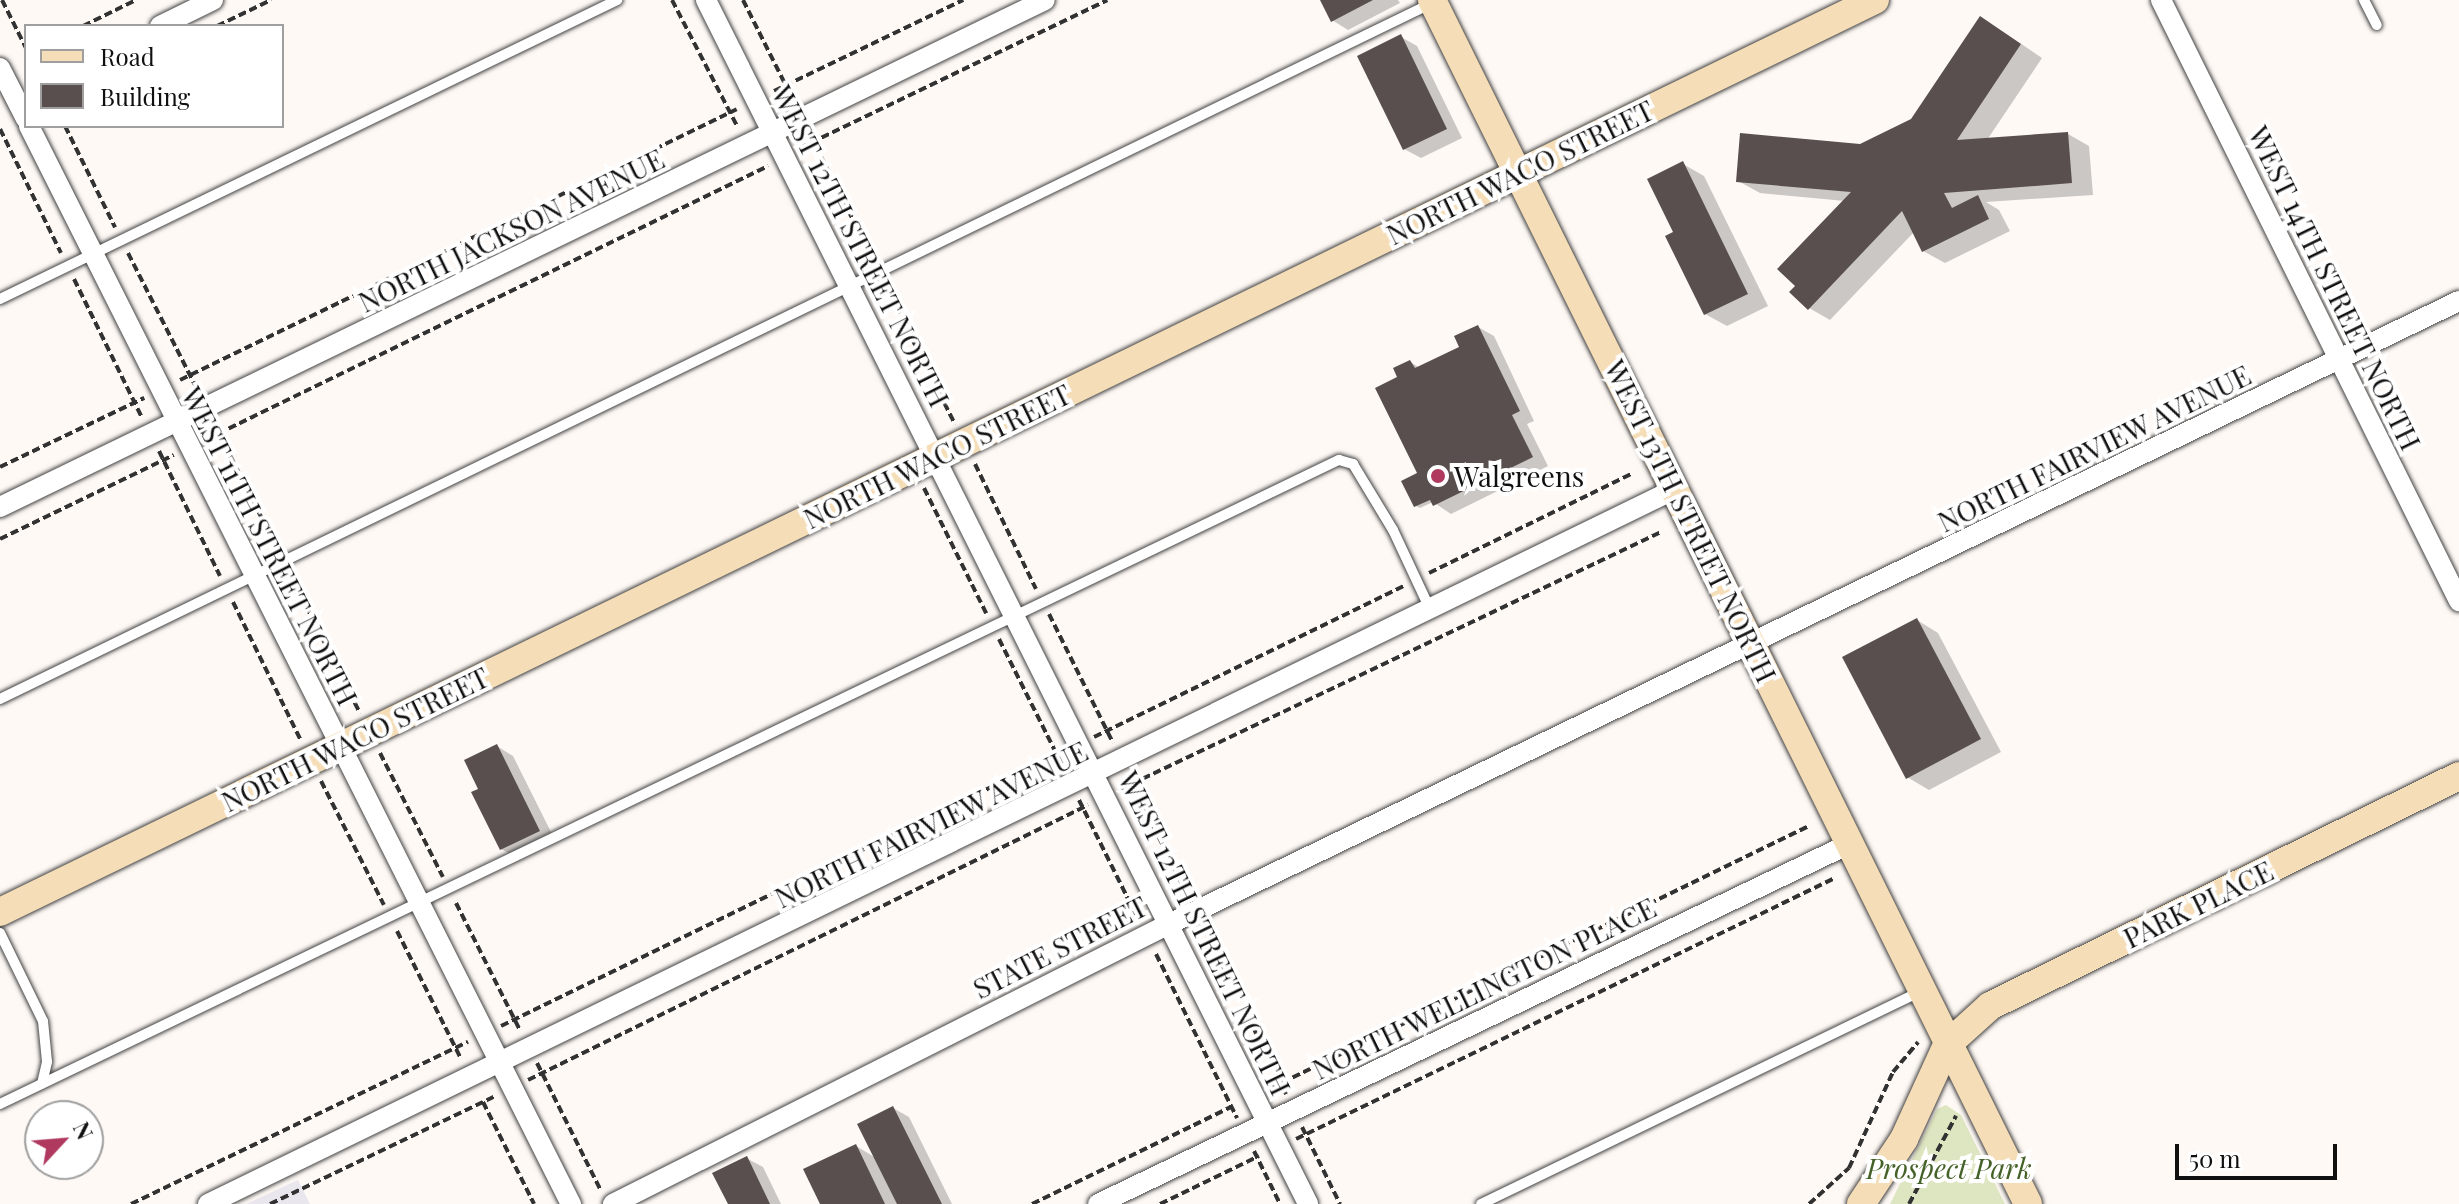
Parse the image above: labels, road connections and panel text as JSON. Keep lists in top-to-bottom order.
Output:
{
  "streets": {
    "street": [
      "NORTH WACO STREET",
      "NORTH JACKSON AVENUE",
      "WEST 12TH STREET NORTH",
      "WEST 14TH STREET NORTH",
      "NORTH FAIRVIEW AVENUE",
      "WEST 13TH STREET NORTH",
      "WEST 11TH STREET NORTH",
      "PARK PLACE",
      "STATE STREET",
      "NORTH WELLINGTON PLACE"
    ]
  },
  "crossings": [
    ["NORTH WACO STREET", "WEST 12TH STREET NORTH"],
    ["NORTH WACO STREET", "WEST 13TH STREET NORTH"],
    ["NORTH WACO STREET", "WEST 11TH STREET NORTH"],
    ["NORTH JACKSON AVENUE", "WEST 12TH STREET NORTH"],
    ["NORTH JACKSON AVENUE", "WEST 11TH STREET NORTH"],
    ["WEST 12TH STREET NORTH", "NORTH FAIRVIEW AVENUE"],
    ["WEST 12TH STREET NORTH", "STATE STREET"],
    ["WEST 12TH STREET NORTH", "NORTH WELLINGTON PLACE"],
    ["WEST 14TH STREET NORTH", "NORTH FAIRVIEW AVENUE"],
    ["NORTH FAIRVIEW AVENUE", "WEST 13TH STREET NORTH"],
    ["NORTH FAIRVIEW AVENUE", "WEST 11TH STREET NORTH"],
    ["NORTH FAIRVIEW AVENUE", "STATE STREET"],
    ["WEST 13TH STREET NORTH", "PARK PLACE"],
    ["WEST 13TH STREET NORTH", "STATE STREET"],
    ["WEST 13TH STREET NORTH", "NORTH WELLINGTON PLACE"]
  ],
  "parks": ["Prospect Park"],
  "places": ["Walgreens"],
  "legend": ["Road", "Building"],
  "scale_bar": "50 m",
  "north": "top right"
}
